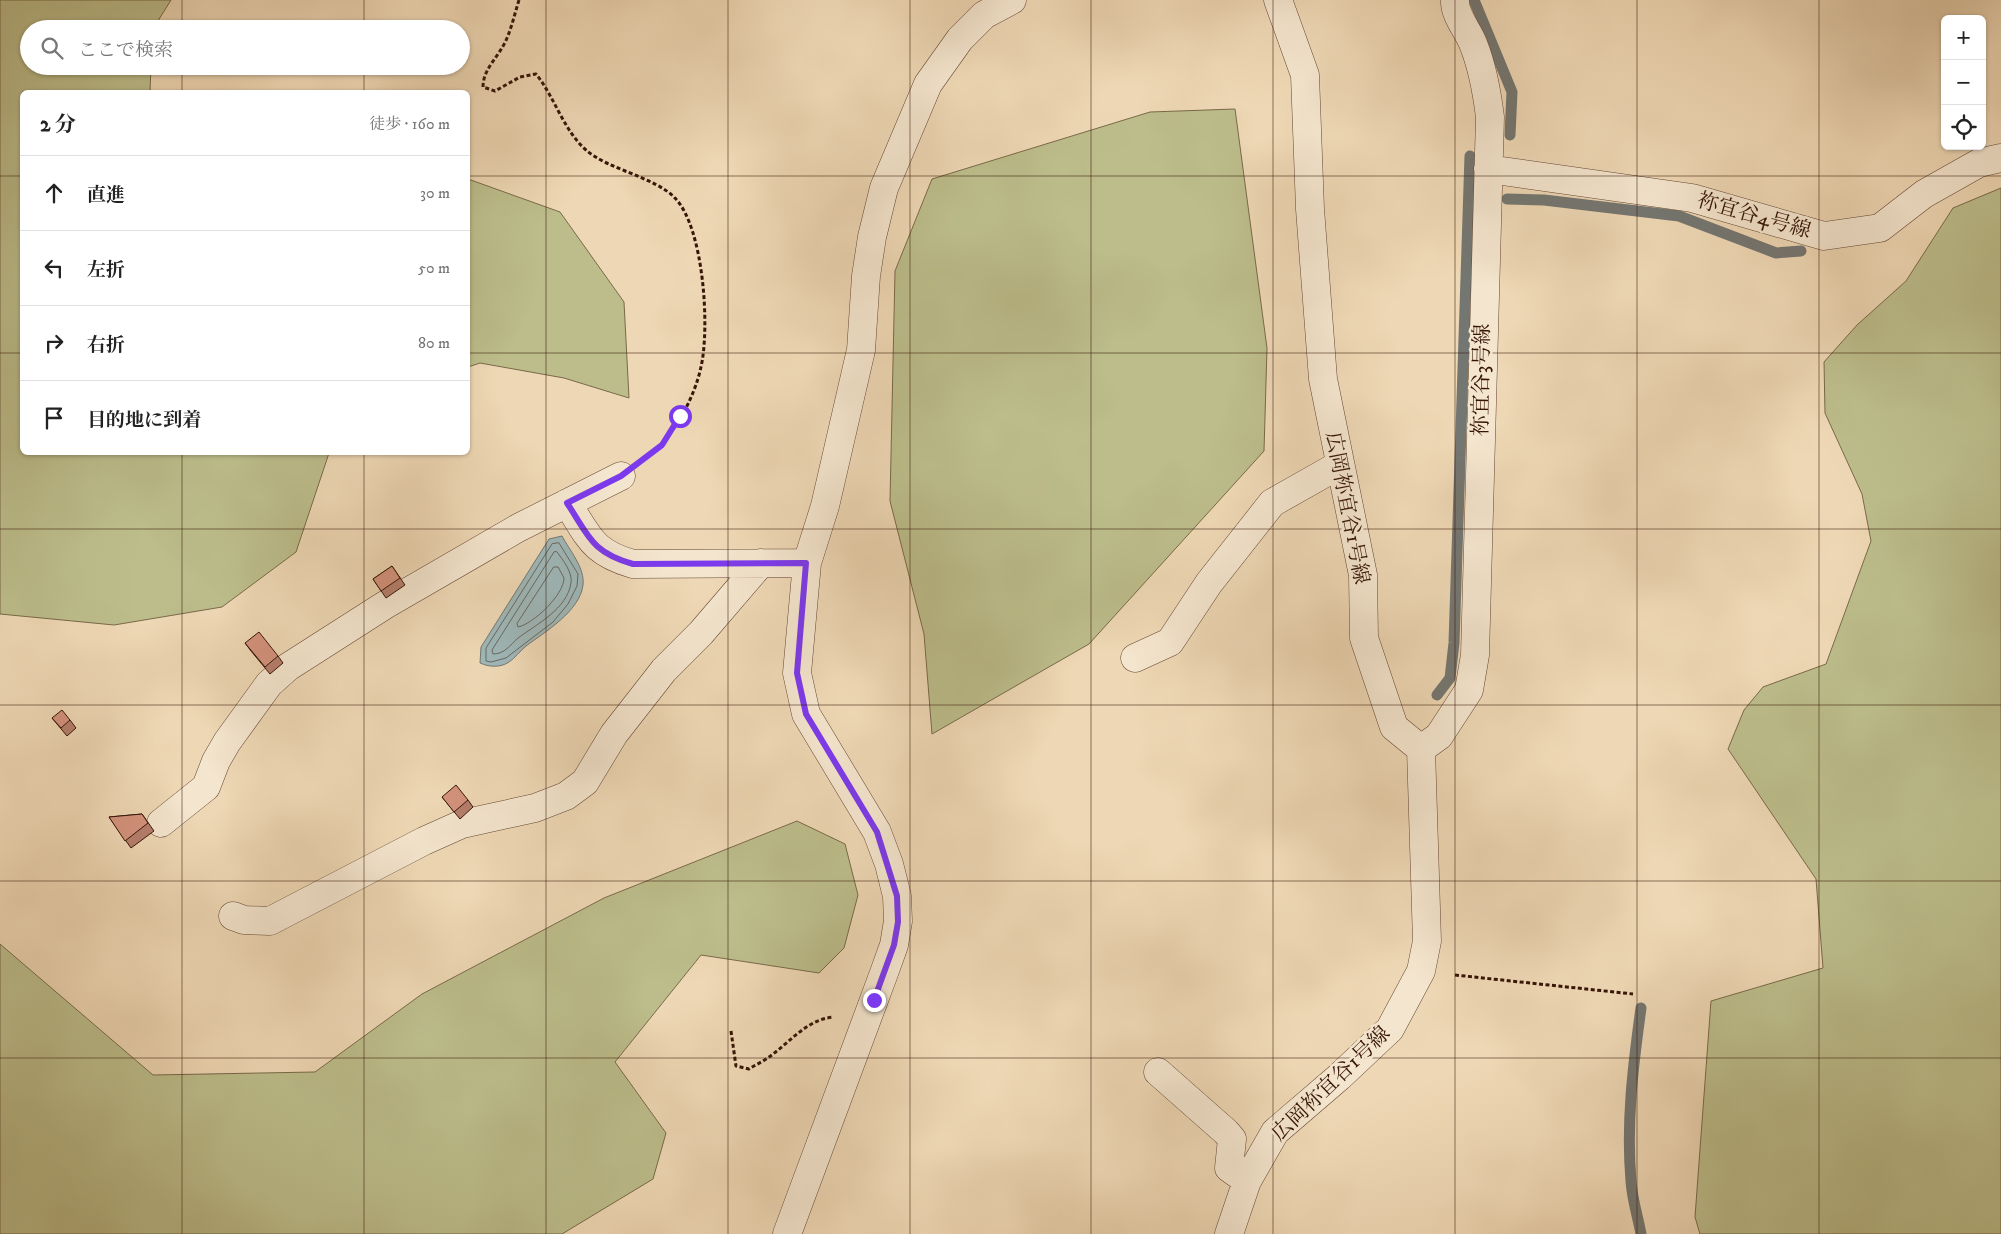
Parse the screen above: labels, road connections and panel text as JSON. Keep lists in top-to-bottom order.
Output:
{
  "streets": {
    "street": ["祢宜谷4号線", "祢宜谷3号線", "広岡祢宜谷1号線"]
  },
  "crossings": [
    ["祢宜谷4号線", "祢宜谷3号線"],
    ["祢宜谷3号線", "広岡祢宜谷1号線"]
  ],
  "page": {
    "map_buttons": ["+", "−"],
    "search": "ここで検索",
    "heading": ["2 分", "徒歩 · 160 m"],
    "list": [
      ["直進", "30 m"],
      ["左折", "50 m"],
      ["右折", "80 m"],
      "目的地に到着"
    ]
  }
}
